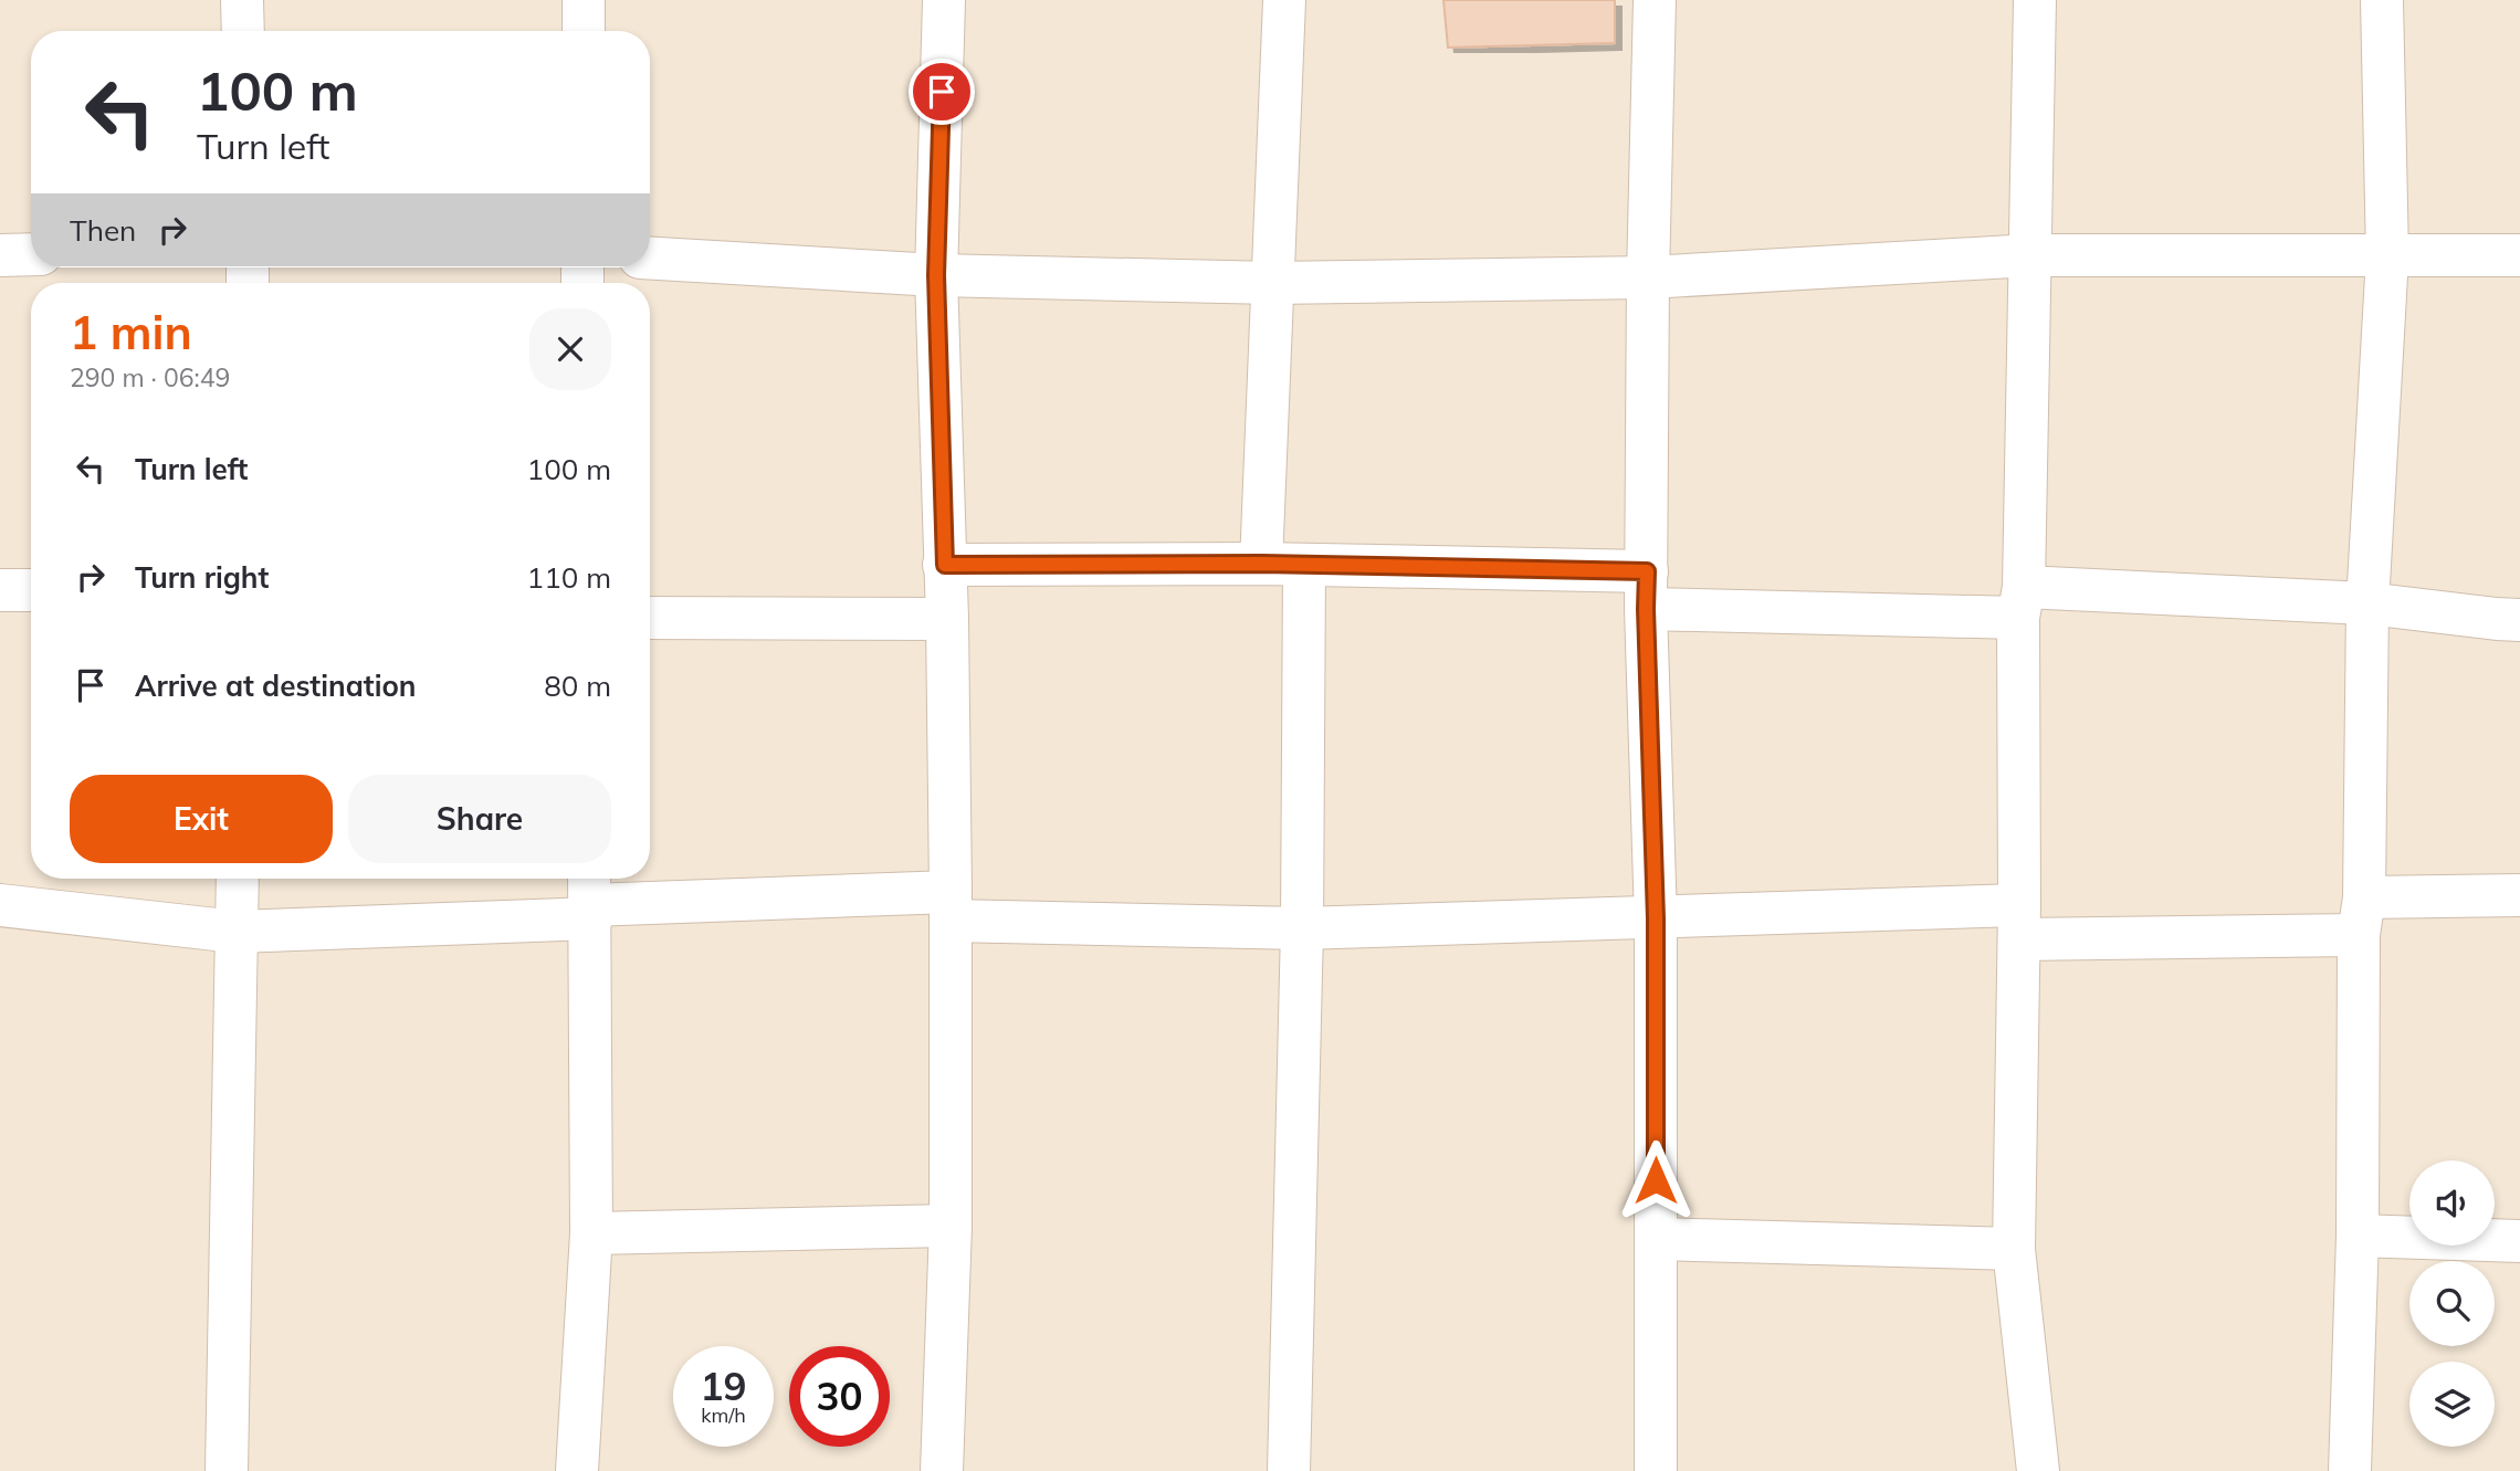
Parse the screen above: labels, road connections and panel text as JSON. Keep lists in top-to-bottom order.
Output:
{
  "page": {
    "turn": ["100 m", "Turn left"],
    "then": "Then",
    "heading": ["1 min", "290 m · 06:49"],
    "list": [
      {
        "name": "Turn left",
        "value": "100 m"
      },
      {
        "name": "Turn right",
        "value": "110 m"
      },
      {
        "name": "Arrive at destination",
        "value": "80 m"
      }
    ],
    "buttons": ["Exit", "Share"],
    "speed": "19 km/h",
    "limit": "30"
  }
}
